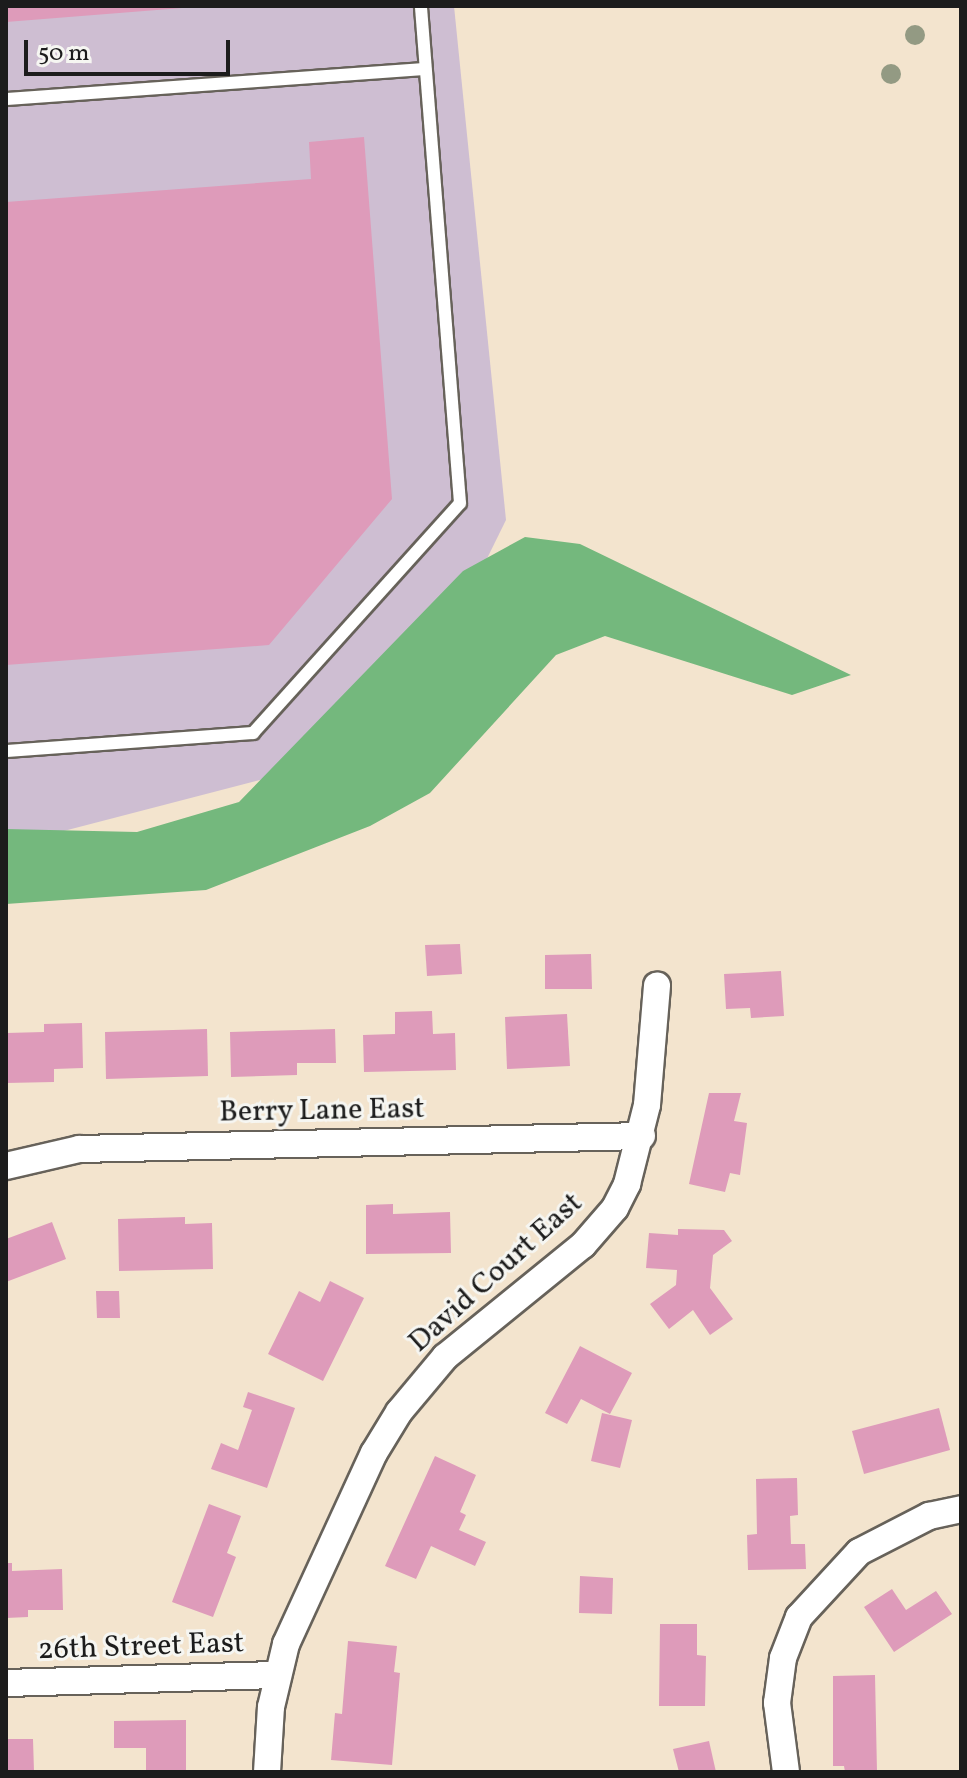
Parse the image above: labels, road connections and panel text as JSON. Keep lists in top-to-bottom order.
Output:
{
  "streets": {
    "street": ["Berry Lane East", "David Court East", "26th Street East"]
  },
  "crossings": [
    ["Berry Lane East", "David Court East"],
    ["David Court East", "26th Street East"]
  ],
  "scale_bar": "50 m"
}
